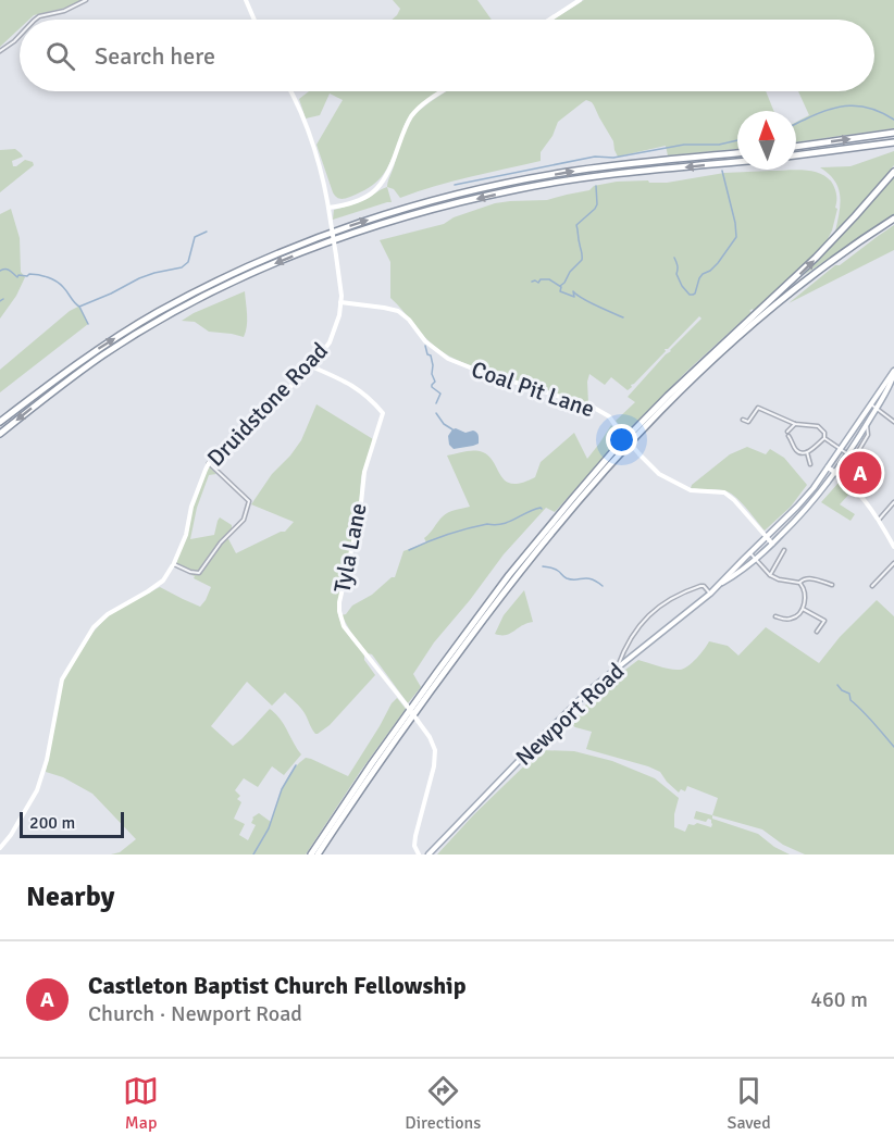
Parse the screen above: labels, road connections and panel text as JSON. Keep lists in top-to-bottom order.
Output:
{
  "streets": {
    "street": [
      "Coal Pit Lane",
      "Druidstone Road",
      "Tyla Lane",
      "Newport Road"
    ]
  },
  "crossings": [
    ["Coal Pit Lane", "Druidstone Road"],
    ["Coal Pit Lane", "Newport Road"],
    ["Druidstone Road", "Tyla Lane"]
  ],
  "scale_bar": "200 m",
  "north": "top",
  "page": {
    "search": "Search here",
    "pins": "A",
    "scale": "200 m",
    "heading": "Nearby",
    "list": [
      {
        "mark": "A",
        "name": "Castleton Baptist Church Fellowship",
        "note": "Church · Newport Road",
        "value": "460 m"
      }
    ],
    "nav": ["Map", "Directions", "Saved"]
  }
}
